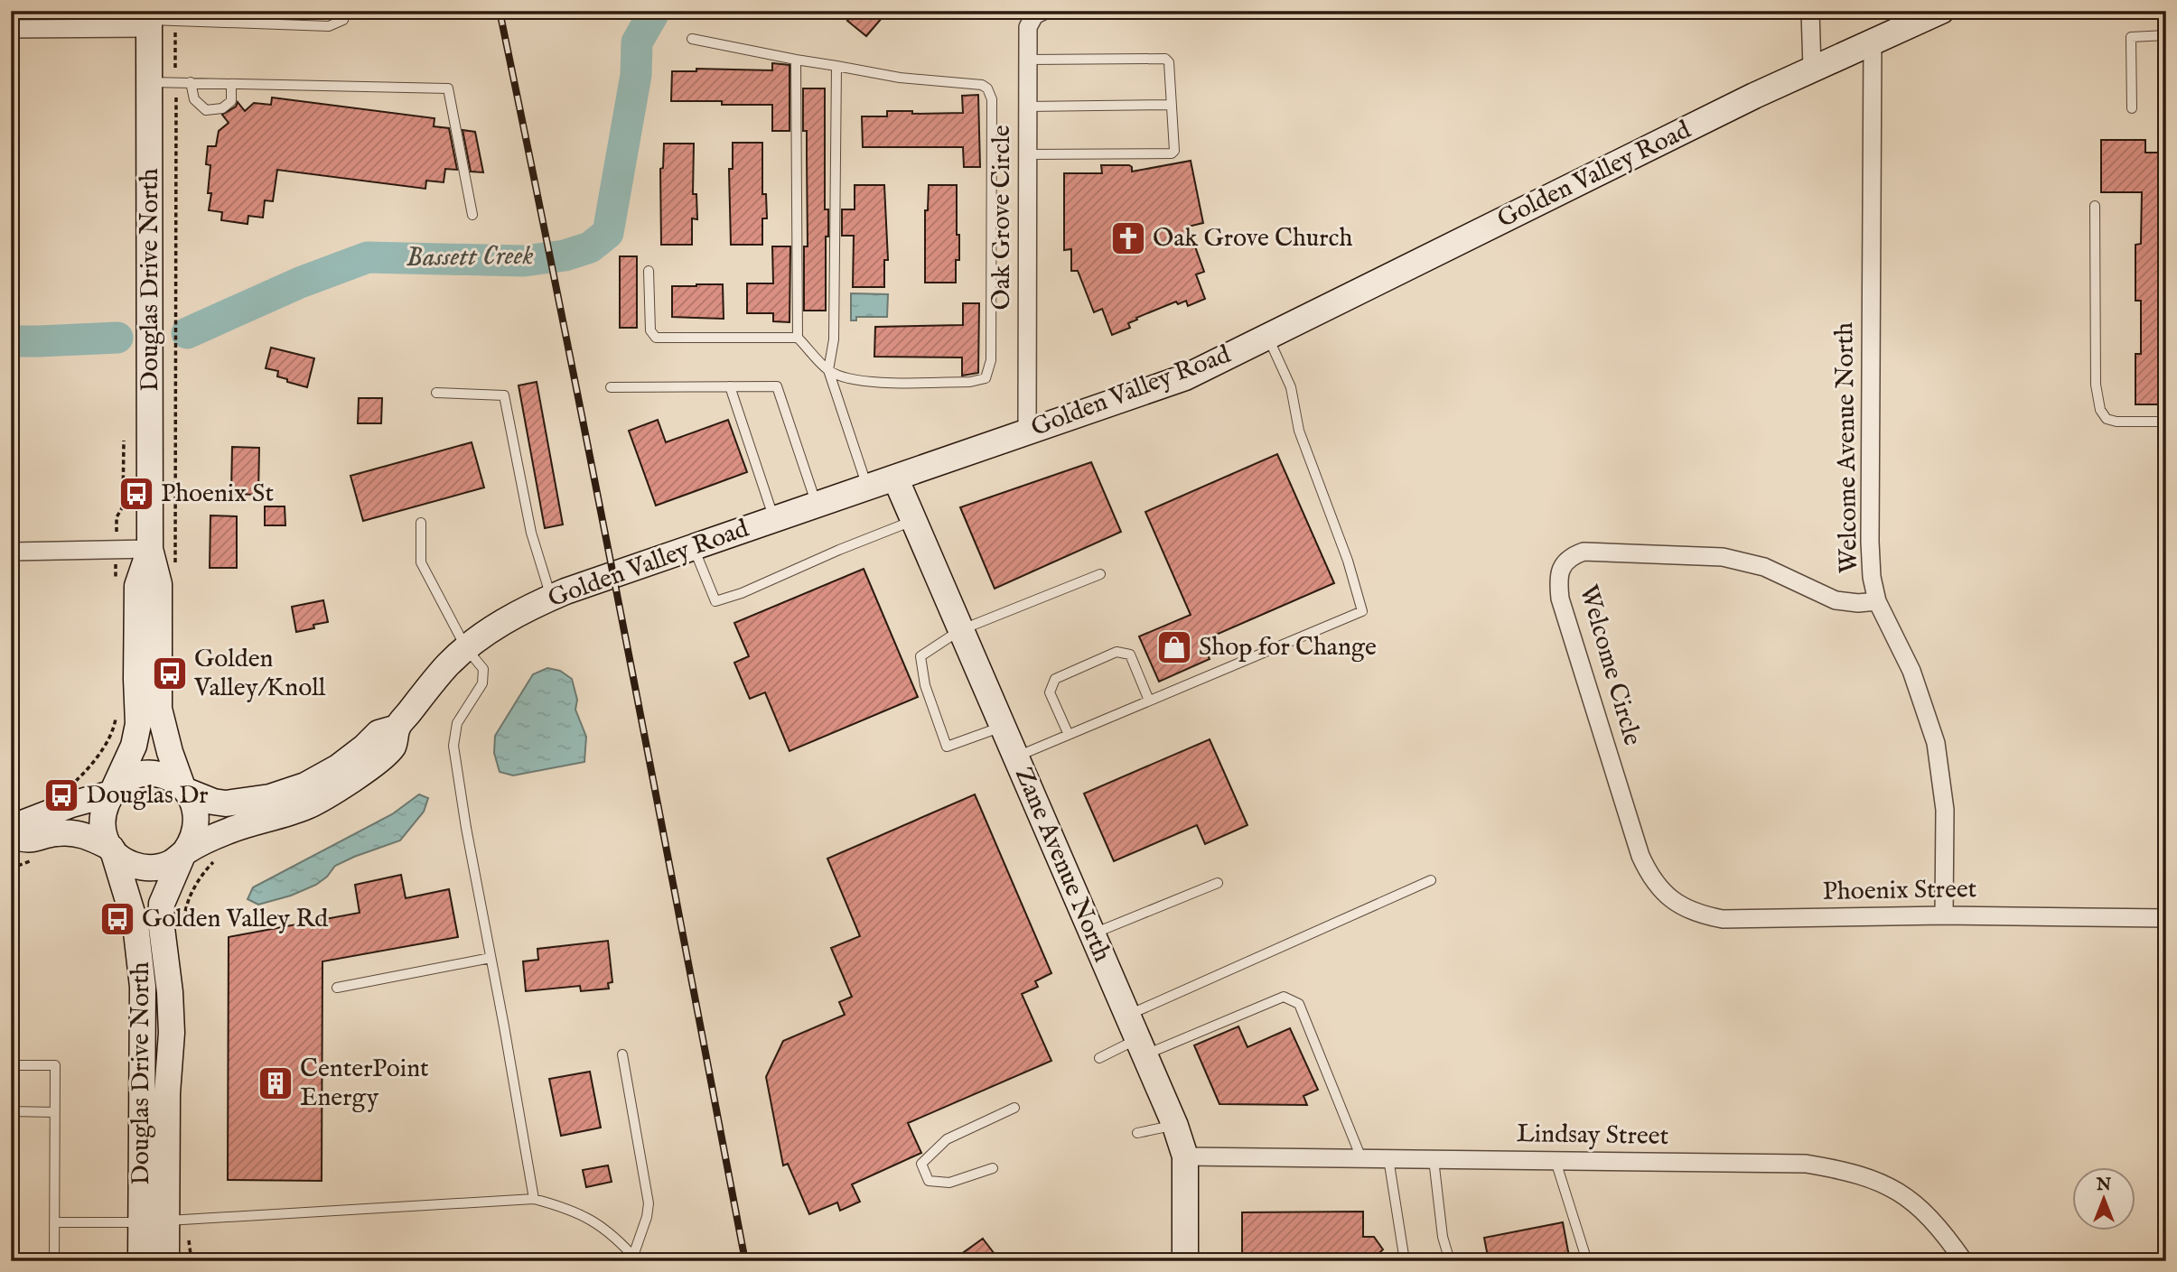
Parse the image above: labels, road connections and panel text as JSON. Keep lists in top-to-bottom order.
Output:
{
  "streets": {
    "street": [
      "Golden Valley Road",
      "Oak Grove Circle",
      "Douglas Drive North",
      "Welcome Avenue North",
      "Welcome Circle",
      "Zane Avenue North",
      "Phoenix Street",
      "Lindsay Street"
    ]
  },
  "crossings": [
    ["Golden Valley Road", "Oak Grove Circle"],
    ["Golden Valley Road", "Douglas Drive North"],
    ["Golden Valley Road", "Welcome Avenue North"],
    ["Golden Valley Road", "Zane Avenue North"],
    ["Welcome Avenue North", "Welcome Circle"],
    ["Welcome Avenue North", "Phoenix Street"],
    ["Welcome Circle", "Phoenix Street"],
    ["Zane Avenue North", "Lindsay Street"]
  ],
  "water": ["Bassett Creek"],
  "places": {
    "church": ["Oak Grove Church"],
    "bus stop": [
      "Phoenix St",
      "Golden Valley/Knoll",
      "Douglas Dr",
      "Golden Valley Rd"
    ],
    "shop": ["Shop for Change"],
    "building": ["CenterPoint Energy"]
  },
  "north": "top"
}
